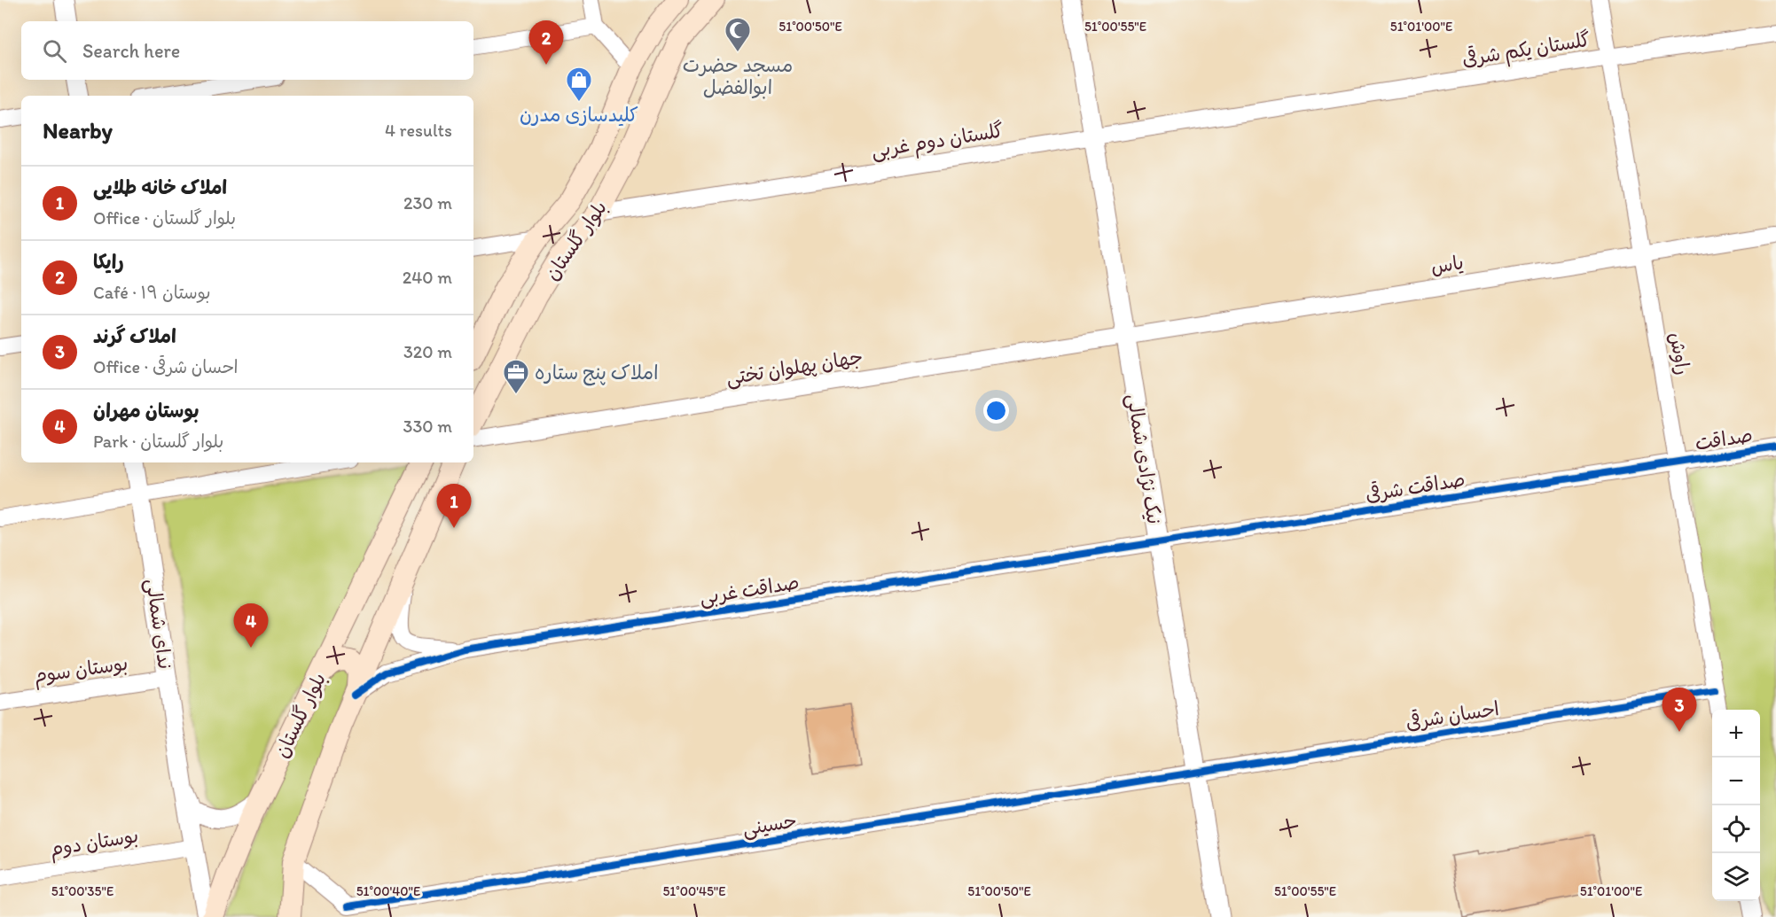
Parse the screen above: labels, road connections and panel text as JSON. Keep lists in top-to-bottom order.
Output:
{
  "streets": {
    "main road": ["بلوار گلستان"],
    "street": [
      "گلستان یکم شرقی",
      "گلستان دوم غربی",
      "یاس",
      "راوش",
      "جهان پهلوان تختی",
      "صداقت",
      "نیک نژادی شمالی",
      "صداقت شرقی",
      "صداقت غربی",
      "ندای شمالی",
      "بوستان سوم",
      "احسان شرقی",
      "حسینی",
      "بوستان دوم"
    ]
  },
  "crossings": [
    ["گلستان یکم شرقی", "گلستان دوم غربی"],
    ["گلستان یکم شرقی", "راوش"],
    ["گلستان یکم شرقی", "نیک نژادی شمالی"],
    ["گلستان دوم غربی", "بلوار گلستان"],
    ["گلستان دوم غربی", "نیک نژادی شمالی"],
    ["بلوار گلستان", "صداقت غربی"],
    ["بلوار گلستان", "ندای شمالی"],
    ["یاس", "راوش"],
    ["یاس", "جهان پهلوان تختی"],
    ["یاس", "نیک نژادی شمالی"],
    ["راوش", "صداقت"],
    ["راوش", "صداقت شرقی"],
    ["راوش", "احسان شرقی"],
    ["جهان پهلوان تختی", "نیک نژادی شمالی"],
    ["صداقت", "صداقت شرقی"],
    ["نیک نژادی شمالی", "صداقت شرقی"],
    ["نیک نژادی شمالی", "صداقت غربی"],
    ["نیک نژادی شمالی", "احسان شرقی"],
    ["نیک نژادی شمالی", "حسینی"],
    ["صداقت شرقی", "صداقت غربی"],
    ["ندای شمالی", "بوستان سوم"],
    ["ندای شمالی", "بوستان دوم"],
    ["احسان شرقی", "حسینی"]
  ],
  "places": {
    "mosque": ["مسجد حضرت ابوالفضل"],
    "shop": ["کلیدسازی مدرن"],
    "office": ["املاک پنج ستاره"]
  },
  "page": {
    "pins": [
      "2",
      "1",
      "4",
      "3"
    ],
    "search": "Search here",
    "heading": ["Nearby", "4 results"],
    "list": [
      {
        "mark": "1",
        "name": "املاک خانه طلایی",
        "note": "Office · بلوار گلستان",
        "value": "230 m"
      },
      {
        "mark": "2",
        "name": "رایکا",
        "note": "Café · بوستان ۱۹",
        "value": "240 m"
      },
      {
        "mark": "3",
        "name": "املاک گرند",
        "note": "Office · احسان شرقی",
        "value": "320 m"
      },
      {
        "mark": "4",
        "name": "بوستان مهران",
        "note": "Park · بلوار گلستان",
        "value": "330 m"
      }
    ],
    "map_buttons": ["+", "−"]
  },
  "coordinates": [
    "51°00'50\"E",
    "51°00'55\"E",
    "51°01'00\"E",
    "51°00'35\"E",
    "51°00'40\"E",
    "51°00'45\"E"
  ]
}
